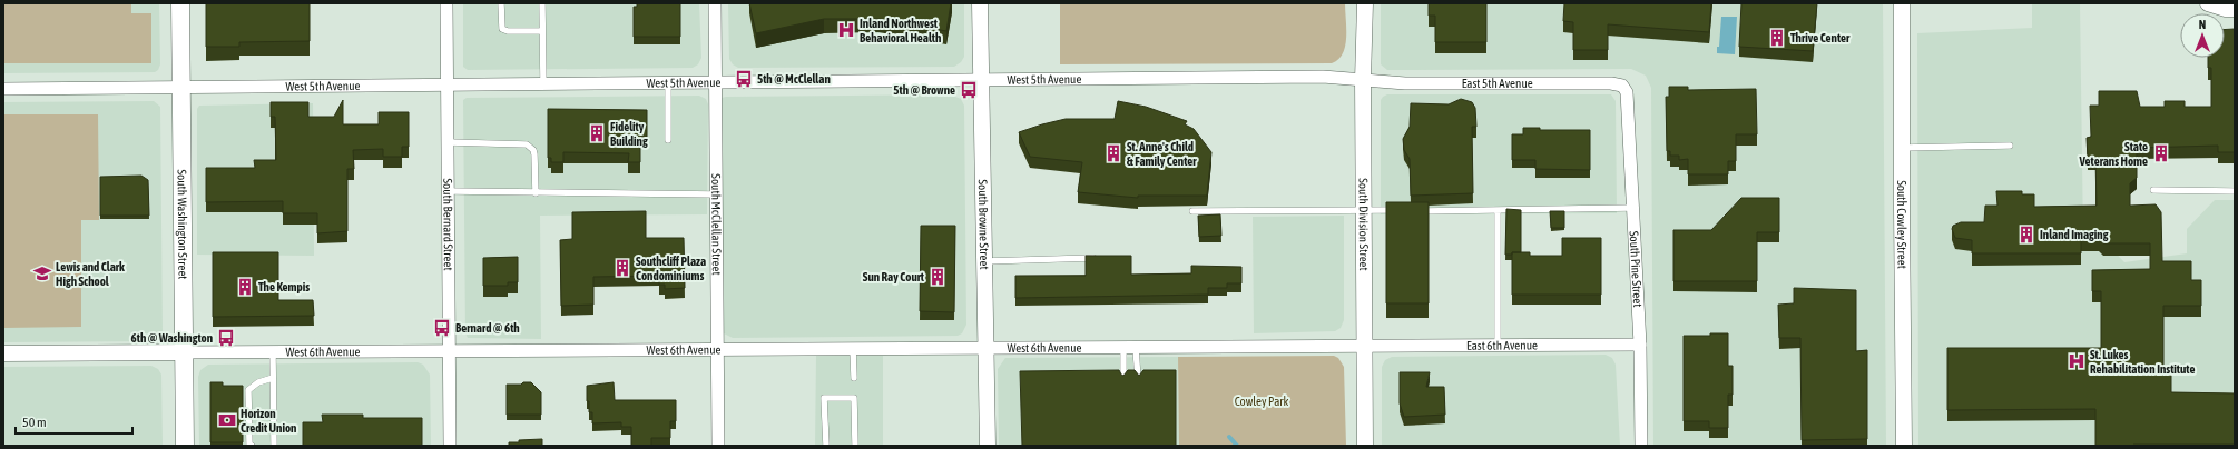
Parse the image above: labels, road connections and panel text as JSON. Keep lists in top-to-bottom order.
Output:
{
  "streets": {
    "main road": ["South Washington Street"],
    "street": [
      "West 5th Avenue",
      "East 5th Avenue",
      "South Bernard Street",
      "South McClellan Street",
      "South Browne Street",
      "South Division Street",
      "South Cowley Street",
      "South Pine Street",
      "East 6th Avenue",
      "West 6th Avenue"
    ]
  },
  "crossings": [
    ["West 5th Avenue", "East 5th Avenue"],
    ["West 5th Avenue", "South Washington Street"],
    ["West 5th Avenue", "South Bernard Street"],
    ["West 5th Avenue", "South McClellan Street"],
    ["West 5th Avenue", "South Browne Street"],
    ["West 5th Avenue", "South Division Street"],
    ["East 5th Avenue", "South Division Street"],
    ["East 5th Avenue", "South Pine Street"],
    ["South Washington Street", "West 6th Avenue"],
    ["South Bernard Street", "West 6th Avenue"],
    ["South McClellan Street", "West 6th Avenue"],
    ["South Browne Street", "West 6th Avenue"],
    ["South Division Street", "East 6th Avenue"],
    ["South Division Street", "West 6th Avenue"],
    ["South Pine Street", "East 6th Avenue"],
    ["East 6th Avenue", "West 6th Avenue"]
  ],
  "parks": ["Cowley Park"],
  "places": {
    "hospital": ["Inland Northwest Behavioral Health", "St. Lukes Rehabilitation Institute"],
    "building": [
      "Thrive Center",
      "Fidelity Building",
      "St. Anne's Child & Family Center",
      "State Veterans Home",
      "Inland Imaging",
      "Southcliff Plaza Condominiums",
      "Sun Ray Court",
      "The Kempis"
    ],
    "bus stop": [
      "5th @ McClellan",
      "5th @ Browne",
      "Bernard @ 6th",
      "6th @ Washington"
    ],
    "school or university": ["Lewis and Clark High School"],
    "bank": ["Horizon Credit Union"]
  },
  "scale_bar": "50 m",
  "north": "top"
}
